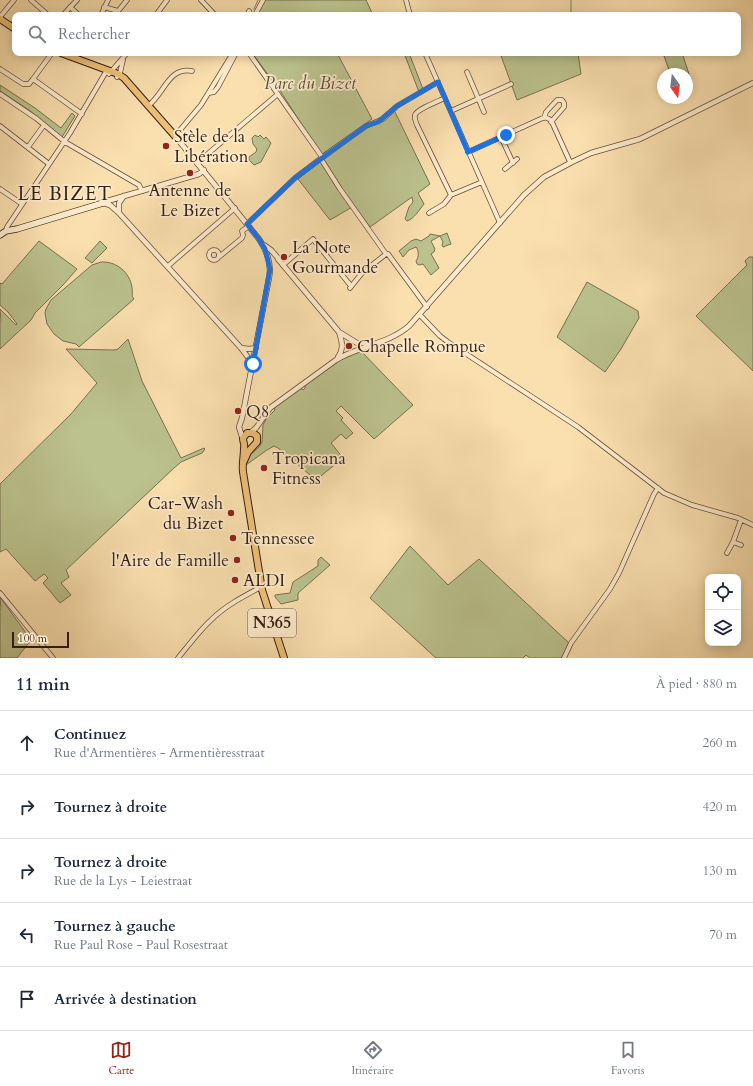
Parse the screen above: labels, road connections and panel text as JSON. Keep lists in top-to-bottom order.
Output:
{
  "streets": {
    "main road": ["N365"]
  },
  "districts": ["LE BIZET"],
  "parks": ["Parc du Bizet"],
  "places": [
    "Stèle de la Libération",
    "Antenne de Le Bizet",
    "La Note Gourmande",
    "Chapelle Rompue",
    "Q8",
    "Tropicana Fitness",
    "Car-Wash du Bizet",
    "Tennessee",
    "l'Aire de Famille",
    "ALDI"
  ],
  "scale_bar": "100 m",
  "north": "bottom",
  "page": {
    "search": "Rechercher",
    "scale": "100 m",
    "heading": ["11 min", "À pied · 880 m"],
    "list": [
      ["Continuez", "Rue d'Armentières - Armentièresstraat", "260 m"],
      ["Tournez à droite", "420 m"],
      ["Tournez à droite", "Rue de la Lys - Leiestraat", "130 m"],
      ["Tournez à gauche", "Rue Paul Rose - Paul Rosestraat", "70 m"],
      "Arrivée à destination"
    ],
    "nav": ["Carte", "Itinéraire", "Favoris"]
  }
}
